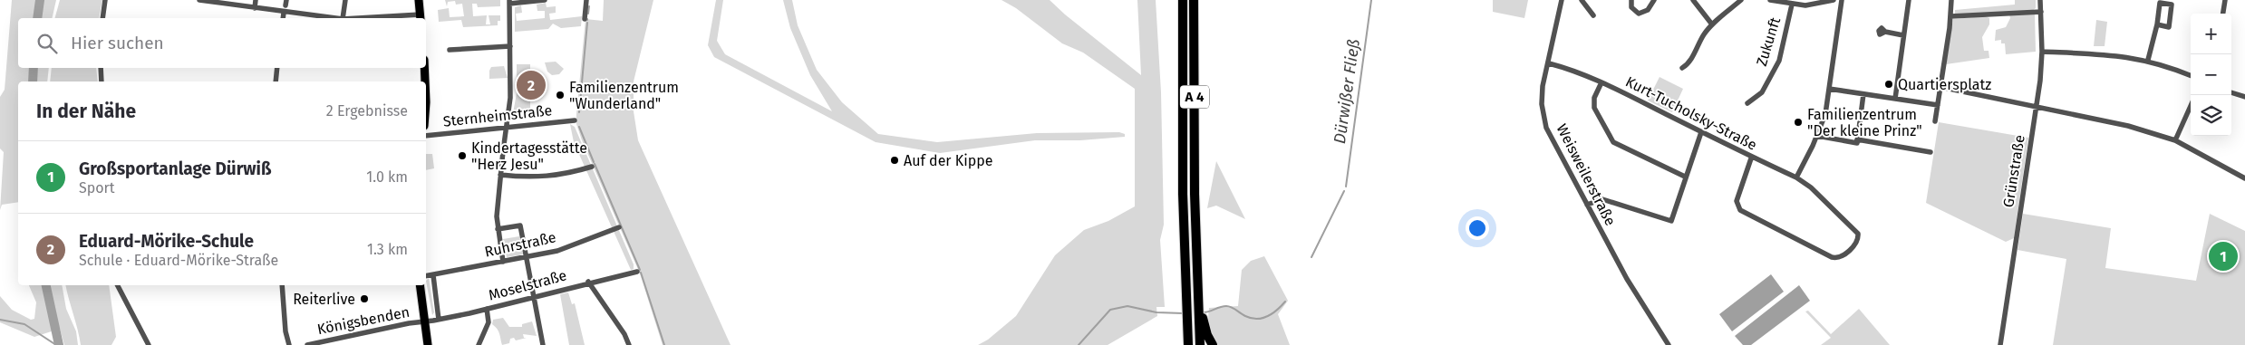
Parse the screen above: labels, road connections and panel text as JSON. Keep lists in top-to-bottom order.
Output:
{
  "streets": {
    "highway": ["A 4"],
    "street": [
      "Zukunft",
      "Kurt-Tucholsky-Straße",
      "Sternheimstraße",
      "Grünstraße",
      "Weisweilerstraße",
      "Ruhrstraße",
      "Moselstraße",
      "Königsbenden"
    ]
  },
  "crossings": [
    ["Kurt-Tucholsky-Straße", "Weisweilerstraße"],
    ["Moselstraße", "Königsbenden"]
  ],
  "water": ["Dürwißer Fließ"],
  "places": [
    "Quartiersplatz",
    "Familienzentrum \"Wunderland\"",
    "Familienzentrum \"Der kleine Prinz\"",
    "Kindertagesstätte \"Herz Jesu\"",
    "Auf der Kippe",
    "Reiterlive"
  ],
  "page": {
    "map_buttons": ["+", "−"],
    "search": "Hier suchen",
    "pins": ["2", "1"],
    "heading": ["In der Nähe", "2 Ergebnisse"],
    "list": [
      {
        "mark": "1",
        "name": "Großsportanlage Dürwiß",
        "note": "Sport",
        "value": "1.0 km"
      },
      {
        "mark": "2",
        "name": "Eduard-Mörike-Schule",
        "note": "Schule · Eduard-Mörike-Straße",
        "value": "1.3 km"
      }
    ]
  }
}
